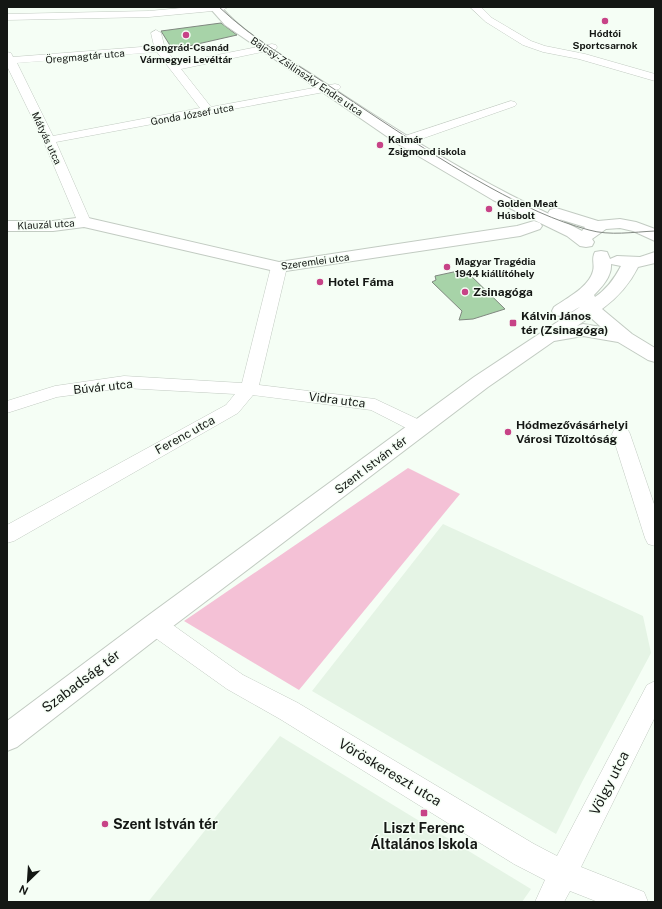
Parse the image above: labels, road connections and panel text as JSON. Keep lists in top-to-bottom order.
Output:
{
  "streets": {
    "street": [
      "Öregmagtár utca",
      "Bajcsy-Zsilinszky Endre utca",
      "Gonda József utca",
      "Mátyás utca",
      "Klauzál utca",
      "Szeremlei utca",
      "Búvár utca",
      "Vidra utca",
      "Ferenc utca",
      "Szent István tér",
      "Szabadság tér",
      "Vöröskereszt utca",
      "Völgy utca"
    ]
  },
  "crossings": [
    ["Öregmagtár utca", "Mátyás utca"],
    ["Bajcsy-Zsilinszky Endre utca", "Gonda József utca"],
    ["Bajcsy-Zsilinszky Endre utca", "Szeremlei utca"],
    ["Gonda József utca", "Mátyás utca"],
    ["Mátyás utca", "Klauzál utca"],
    ["Mátyás utca", "Szeremlei utca"],
    ["Klauzál utca", "Szeremlei utca"],
    ["Szeremlei utca", "Ferenc utca"],
    ["Búvár utca", "Vidra utca"],
    ["Búvár utca", "Ferenc utca"],
    ["Vidra utca", "Ferenc utca"],
    ["Vidra utca", "Szent István tér"],
    ["Szent István tér", "Szabadság tér"],
    ["Szent István tér", "Vöröskereszt utca"],
    ["Szabadság tér", "Vöröskereszt utca"],
    ["Vöröskereszt utca", "Völgy utca"]
  ],
  "places": {
    "other": [
      "Hódtói Sportcsarnok",
      "Csongrád-Csanád Vármegyei Levéltár",
      "Kalmár Zsigmond iskola",
      "Golden Meat Húsbolt",
      "Magyar Tragédia 1944 kiállítóhely",
      "Hotel Fáma",
      "Zsinagóga",
      "Hódmezővásárhelyi Városi Tűzoltóság",
      "Szent István tér"
    ],
    "transit": ["Kálvin János tér (Zsinagóga)", "Liszt Ferenc Általános Iskola"]
  },
  "north": "bottom left"
}
